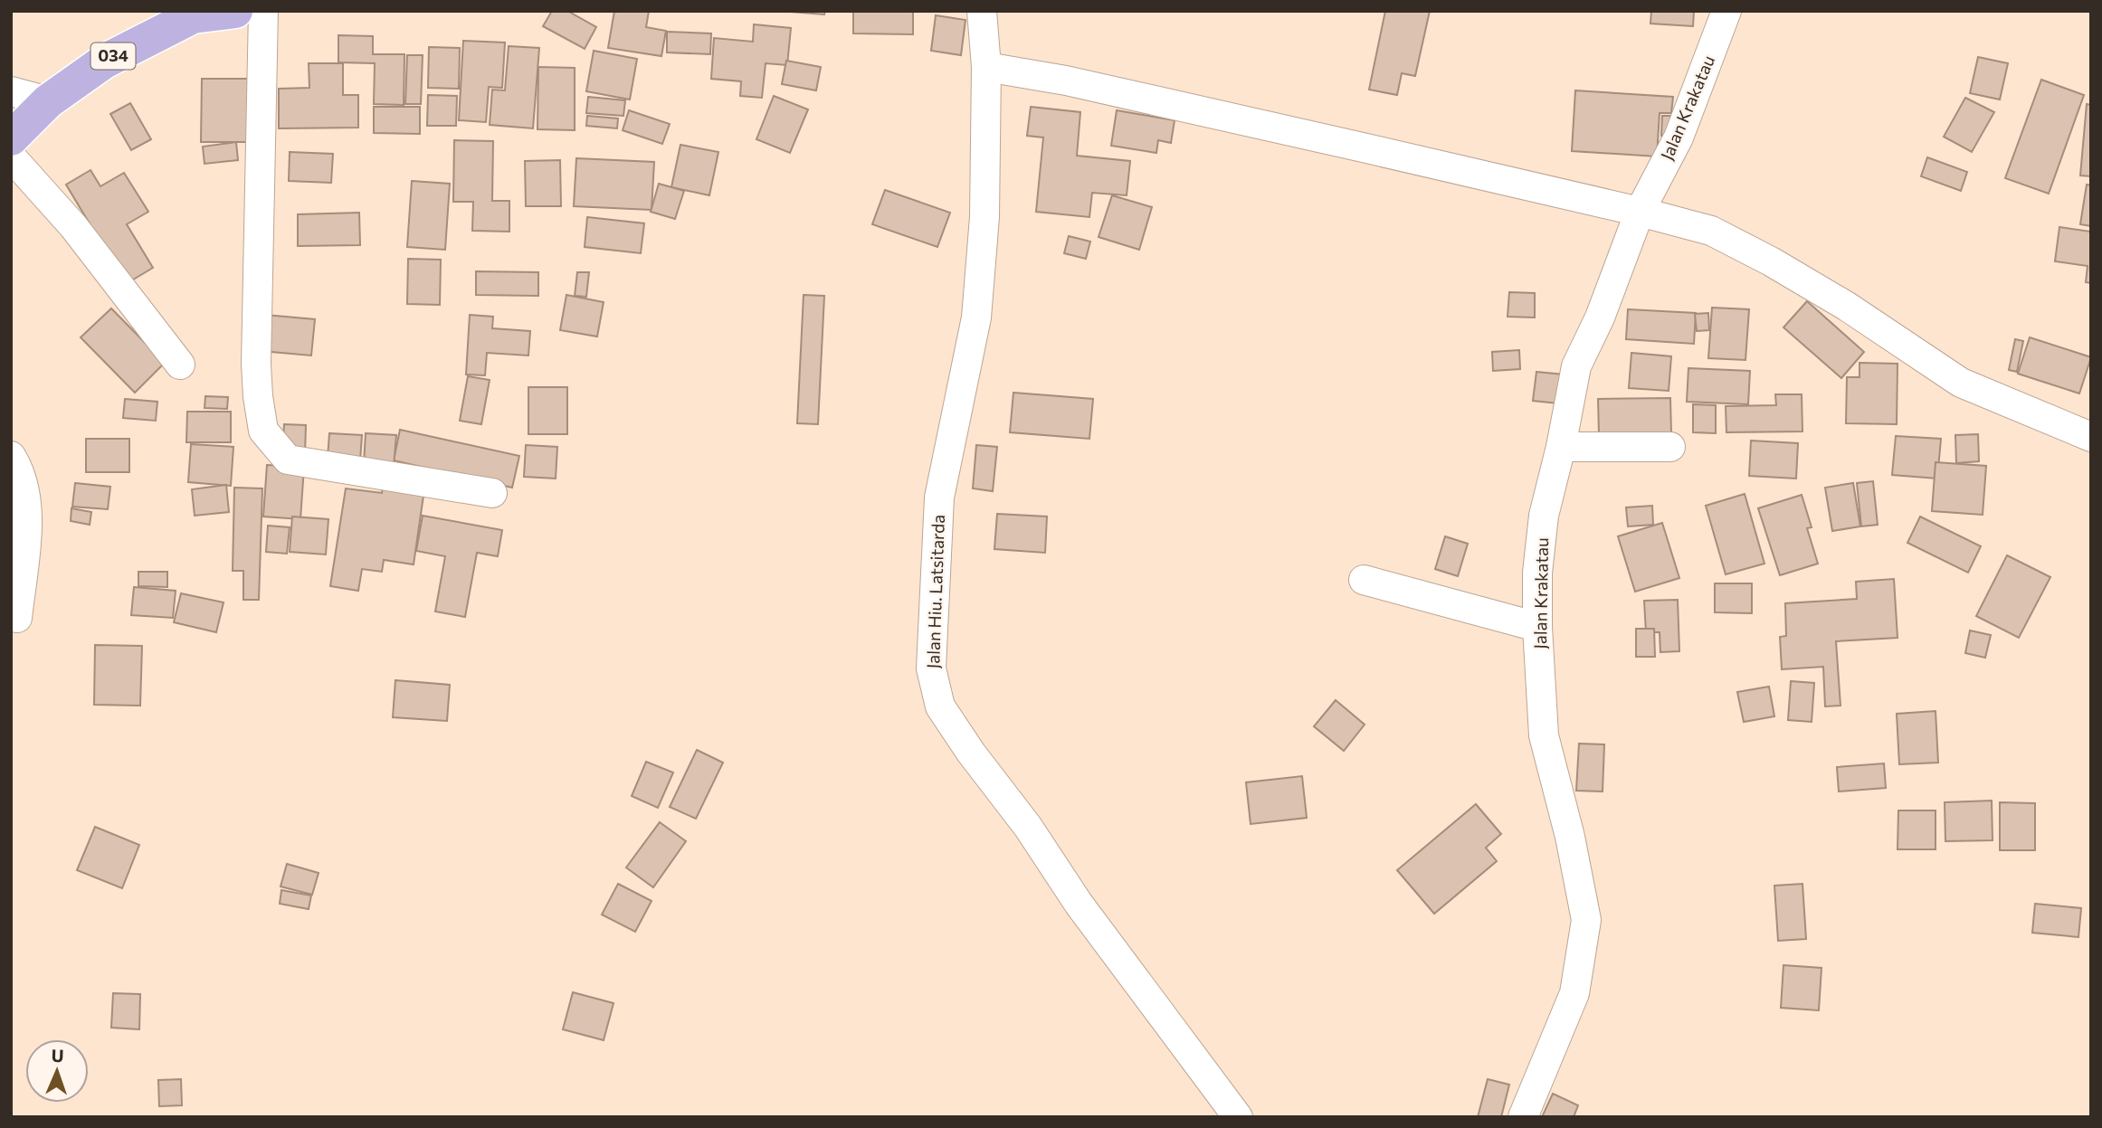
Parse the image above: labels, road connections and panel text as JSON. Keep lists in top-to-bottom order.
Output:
{
  "streets": {
    "main road": ["034"],
    "street": ["Jalan Krakatau", "Jalan Hiu. Latsitarda"]
  },
  "north": "top"
}
